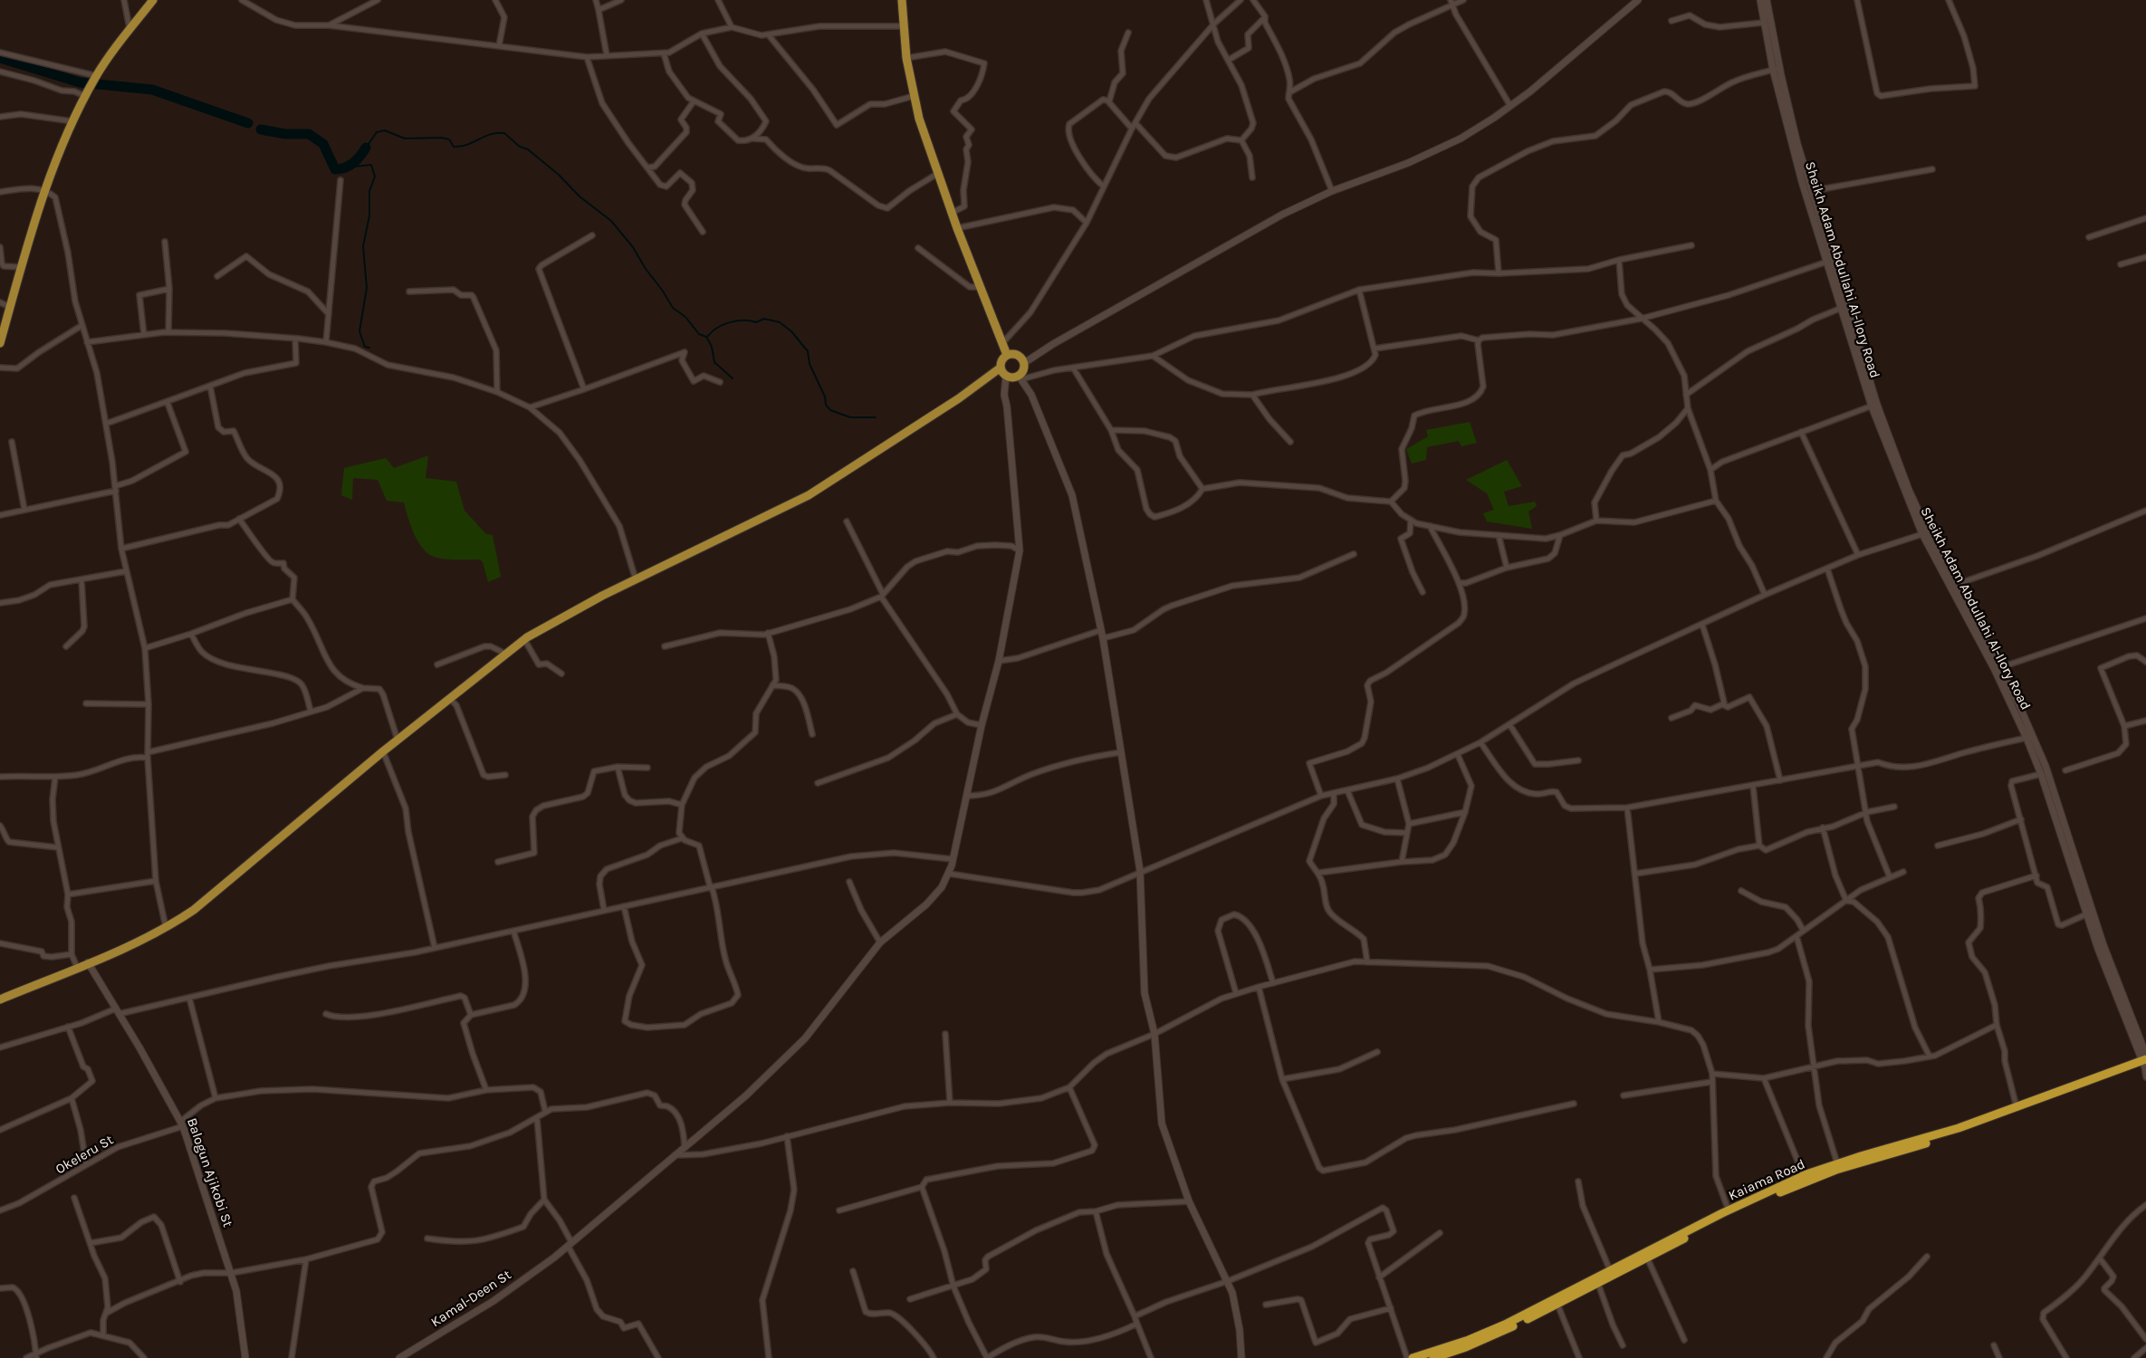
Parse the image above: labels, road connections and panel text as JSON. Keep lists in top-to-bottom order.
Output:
{
  "streets": {
    "highway": ["Kaiama Road"],
    "street": [
      "Sheikh Adam Abdullahi Al-Ilory Road",
      "Okeleru St",
      "Balogun Ajikobi St",
      "Kamal-Deen St"
    ]
  },
  "crossings": [
    ["Sheikh Adam Abdullahi Al-Ilory Road", "Kaiama Road"],
    ["Okeleru St", "Balogun Ajikobi St"]
  ]
}
